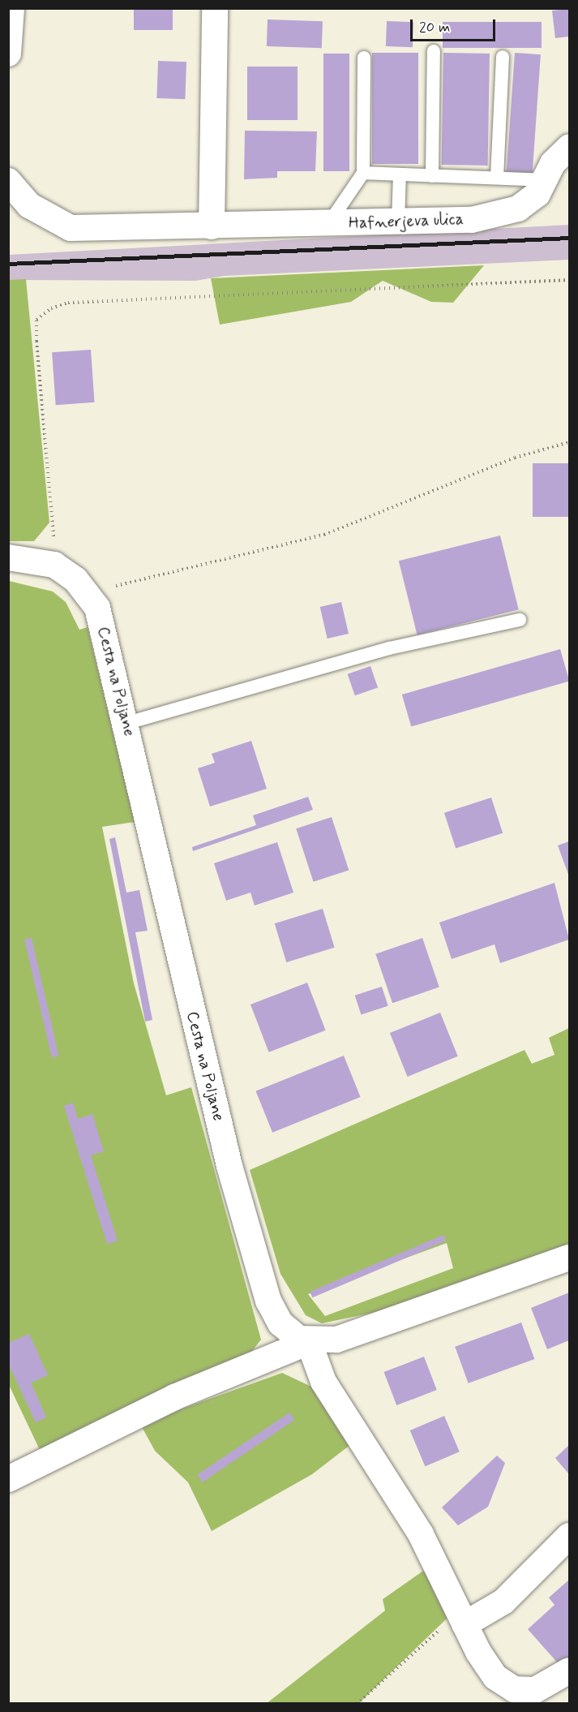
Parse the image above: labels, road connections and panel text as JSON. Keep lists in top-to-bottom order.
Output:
{
  "streets": {
    "street": ["Hafnerjeva ulica", "Cesta na Poljane"]
  },
  "scale_bar": "20 m"
}
